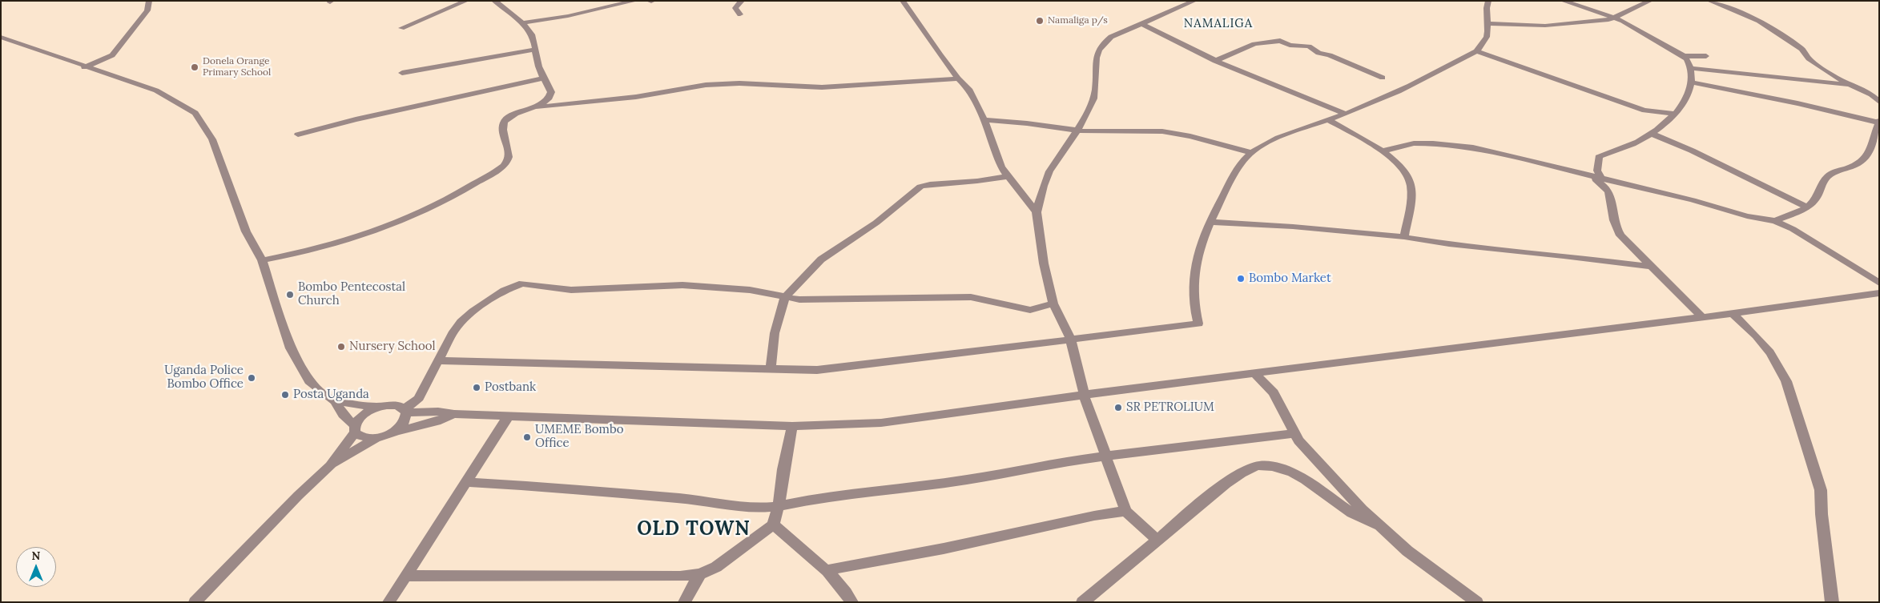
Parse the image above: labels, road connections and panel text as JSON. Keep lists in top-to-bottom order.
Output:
{
  "districts": ["NAMALIGA", "OLD TOWN"],
  "places": [
    "Namaliga p/s",
    "Donela Orange Primary School",
    "Bombo Market",
    "Bombo Pentecostal Church",
    "Nursery School",
    "Uganda Police Bombo Office",
    "Postbank",
    "Posta Uganda",
    "SR PETROLIUM",
    "UMEME Bombo Office"
  ],
  "north": "top"
}
